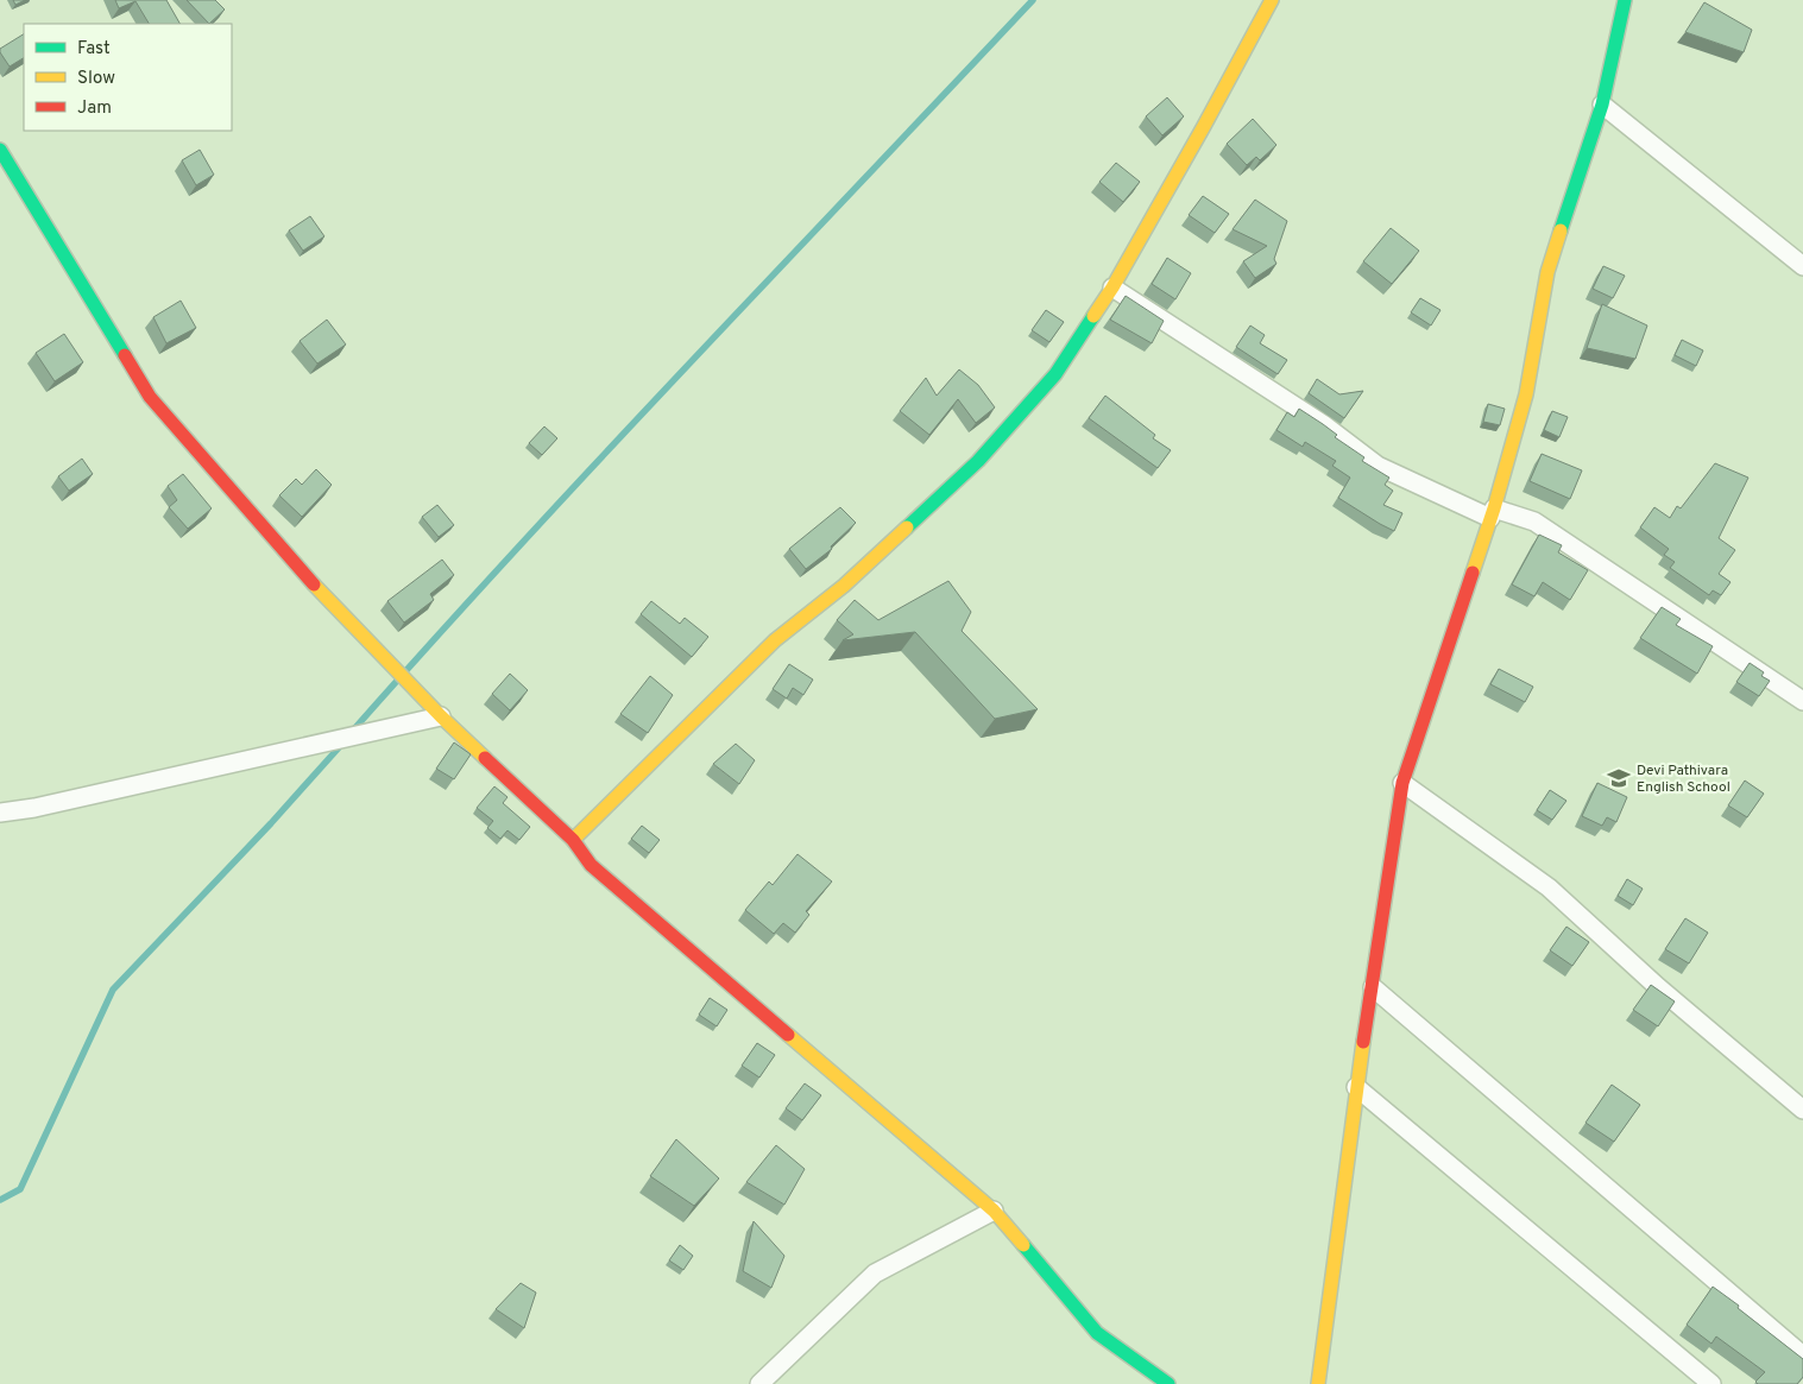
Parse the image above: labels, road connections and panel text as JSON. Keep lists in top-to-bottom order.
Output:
{
  "places": {
    "school or university": ["Devi Pathivara English School"]
  },
  "legend": ["Fast", "Slow", "Jam"]
}
